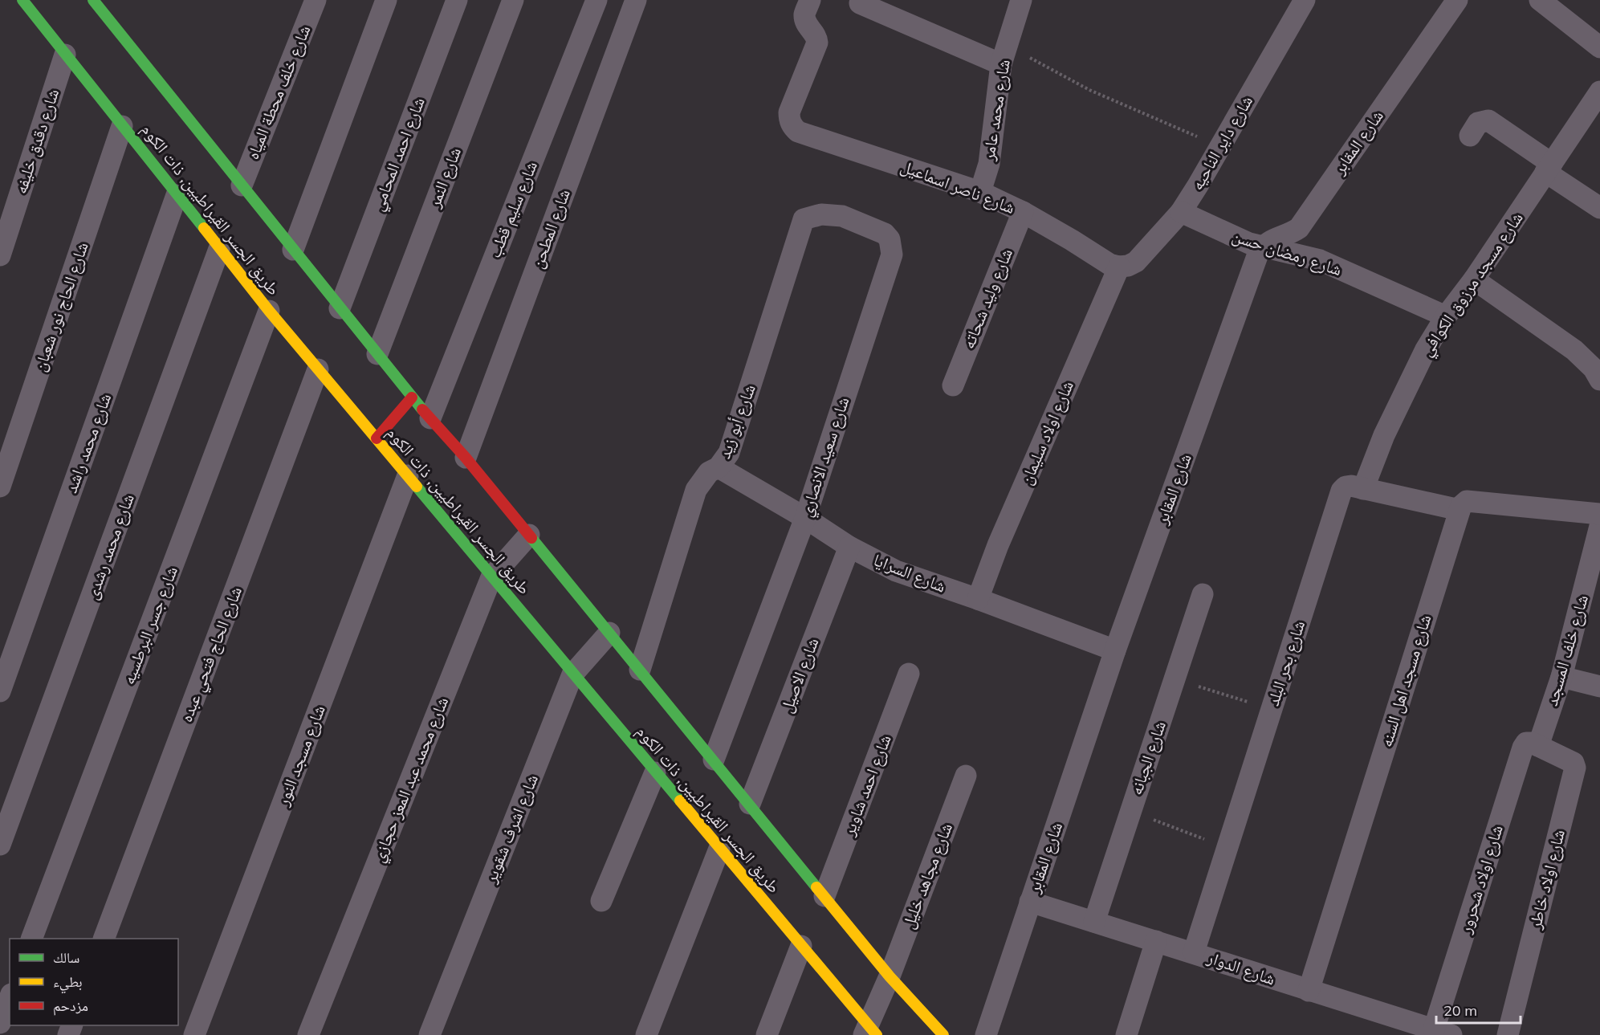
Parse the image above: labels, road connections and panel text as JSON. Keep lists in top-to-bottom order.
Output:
{
  "streets": {
    "street": [
      "شارع خلف محطة المياه",
      "شارع محمد عامر",
      "شارع دقدق خليفه",
      "شارع المقابر",
      "شارع داير الناحيه",
      "شارع احمد المحامي",
      "شارع النمر",
      "شارع ناصر اسماعيل",
      "طريق الجسر القيراطيين, ذات الكوم",
      "شارع سليم قطب",
      "شارع المطحن",
      "شارع رمضان حسن",
      "شارع مسجد مرزوق الكوافي",
      "شارع وليد شحاته",
      "شارع الحاج نور شعبان",
      "شارع أبو زيد",
      "شارع اولاد سليمان",
      "شارع محمد راشد",
      "شارع سعيد الانصاري",
      "شارع محمد رشدى",
      "شارع السرايا",
      "شارع جسر البرطسيه",
      "شارع خلف المسجد",
      "شارع الحاج فتحي عبده",
      "شارع بحر البلد",
      "شارع الاصيل",
      "شارع مسجد اهل السنه",
      "شارع مسجد النور",
      "شارع الجبانه",
      "شارع محمد عبد المعز حجازي",
      "شارع احمد شاوير",
      "شارع اشرف شقوير",
      "شارع مجاهد خليل",
      "شارع اولاد شحرور",
      "شارع اولاد خاطر",
      "شارع الدوار"
    ]
  },
  "crossings": [
    ["شارع خلف محطة المياه", "طريق الجسر القيراطيين, ذات الكوم"],
    ["شارع محمد عامر", "شارع ناصر اسماعيل"],
    ["شارع دقدق خليفه", "طريق الجسر القيراطيين, ذات الكوم"],
    ["شارع المقابر", "شارع رمضان حسن"],
    ["شارع المقابر", "شارع السرايا"],
    ["شارع المقابر", "شارع الدوار"],
    ["شارع داير الناحيه", "شارع ناصر اسماعيل"],
    ["شارع داير الناحيه", "شارع رمضان حسن"],
    ["شارع داير الناحيه", "شارع اولاد سليمان"],
    ["شارع احمد المحامي", "طريق الجسر القيراطيين, ذات الكوم"],
    ["شارع النمر", "طريق الجسر القيراطيين, ذات الكوم"],
    ["شارع ناصر اسماعيل", "شارع وليد شحاته"],
    ["شارع ناصر اسماعيل", "شارع اولاد سليمان"],
    ["طريق الجسر القيراطيين, ذات الكوم", "شارع سليم قطب"],
    ["طريق الجسر القيراطيين, ذات الكوم", "شارع المطحن"],
    ["طريق الجسر القيراطيين, ذات الكوم", "شارع الحاج نور شعبان"],
    ["طريق الجسر القيراطيين, ذات الكوم", "شارع أبو زيد"],
    ["طريق الجسر القيراطيين, ذات الكوم", "شارع محمد راشد"],
    ["طريق الجسر القيراطيين, ذات الكوم", "شارع سعيد الانصاري"],
    ["طريق الجسر القيراطيين, ذات الكوم", "شارع محمد رشدى"],
    ["طريق الجسر القيراطيين, ذات الكوم", "شارع جسر البرطسيه"],
    ["طريق الجسر القيراطيين, ذات الكوم", "شارع الحاج فتحي عبده"],
    ["طريق الجسر القيراطيين, ذات الكوم", "شارع الاصيل"],
    ["طريق الجسر القيراطيين, ذات الكوم", "شارع مسجد النور"],
    ["طريق الجسر القيراطيين, ذات الكوم", "شارع محمد عبد المعز حجازي"],
    ["طريق الجسر القيراطيين, ذات الكوم", "شارع احمد شاوير"],
    ["طريق الجسر القيراطيين, ذات الكوم", "شارع اشرف شقوير"],
    ["طريق الجسر القيراطيين, ذات الكوم", "شارع مجاهد خليل"],
    ["شارع رمضان حسن", "شارع مسجد مرزوق الكوافي"],
    ["شارع مسجد مرزوق الكوافي", "شارع بحر البلد"],
    ["شارع أبو زيد", "شارع سعيد الانصاري"],
    ["شارع أبو زيد", "شارع السرايا"],
    ["شارع اولاد سليمان", "شارع السرايا"],
    ["شارع سعيد الانصاري", "شارع السرايا"],
    ["شارع السرايا", "شارع الاصيل"],
    ["شارع خلف المسجد", "شارع اولاد شحرور"],
    ["شارع خلف المسجد", "شارع اولاد خاطر"],
    ["شارع بحر البلد", "شارع مسجد اهل السنه"],
    ["شارع بحر البلد", "شارع الدوار"],
    ["شارع مسجد اهل السنه", "شارع الدوار"],
    ["شارع الجبانه", "شارع الدوار"],
    ["شارع اولاد شحرور", "شارع اولاد خاطر"],
    ["شارع اولاد شحرور", "شارع الدوار"]
  ],
  "legend": ["سالك", "بطيء", "مزدحم"],
  "scale_bar": "20 m"
}
